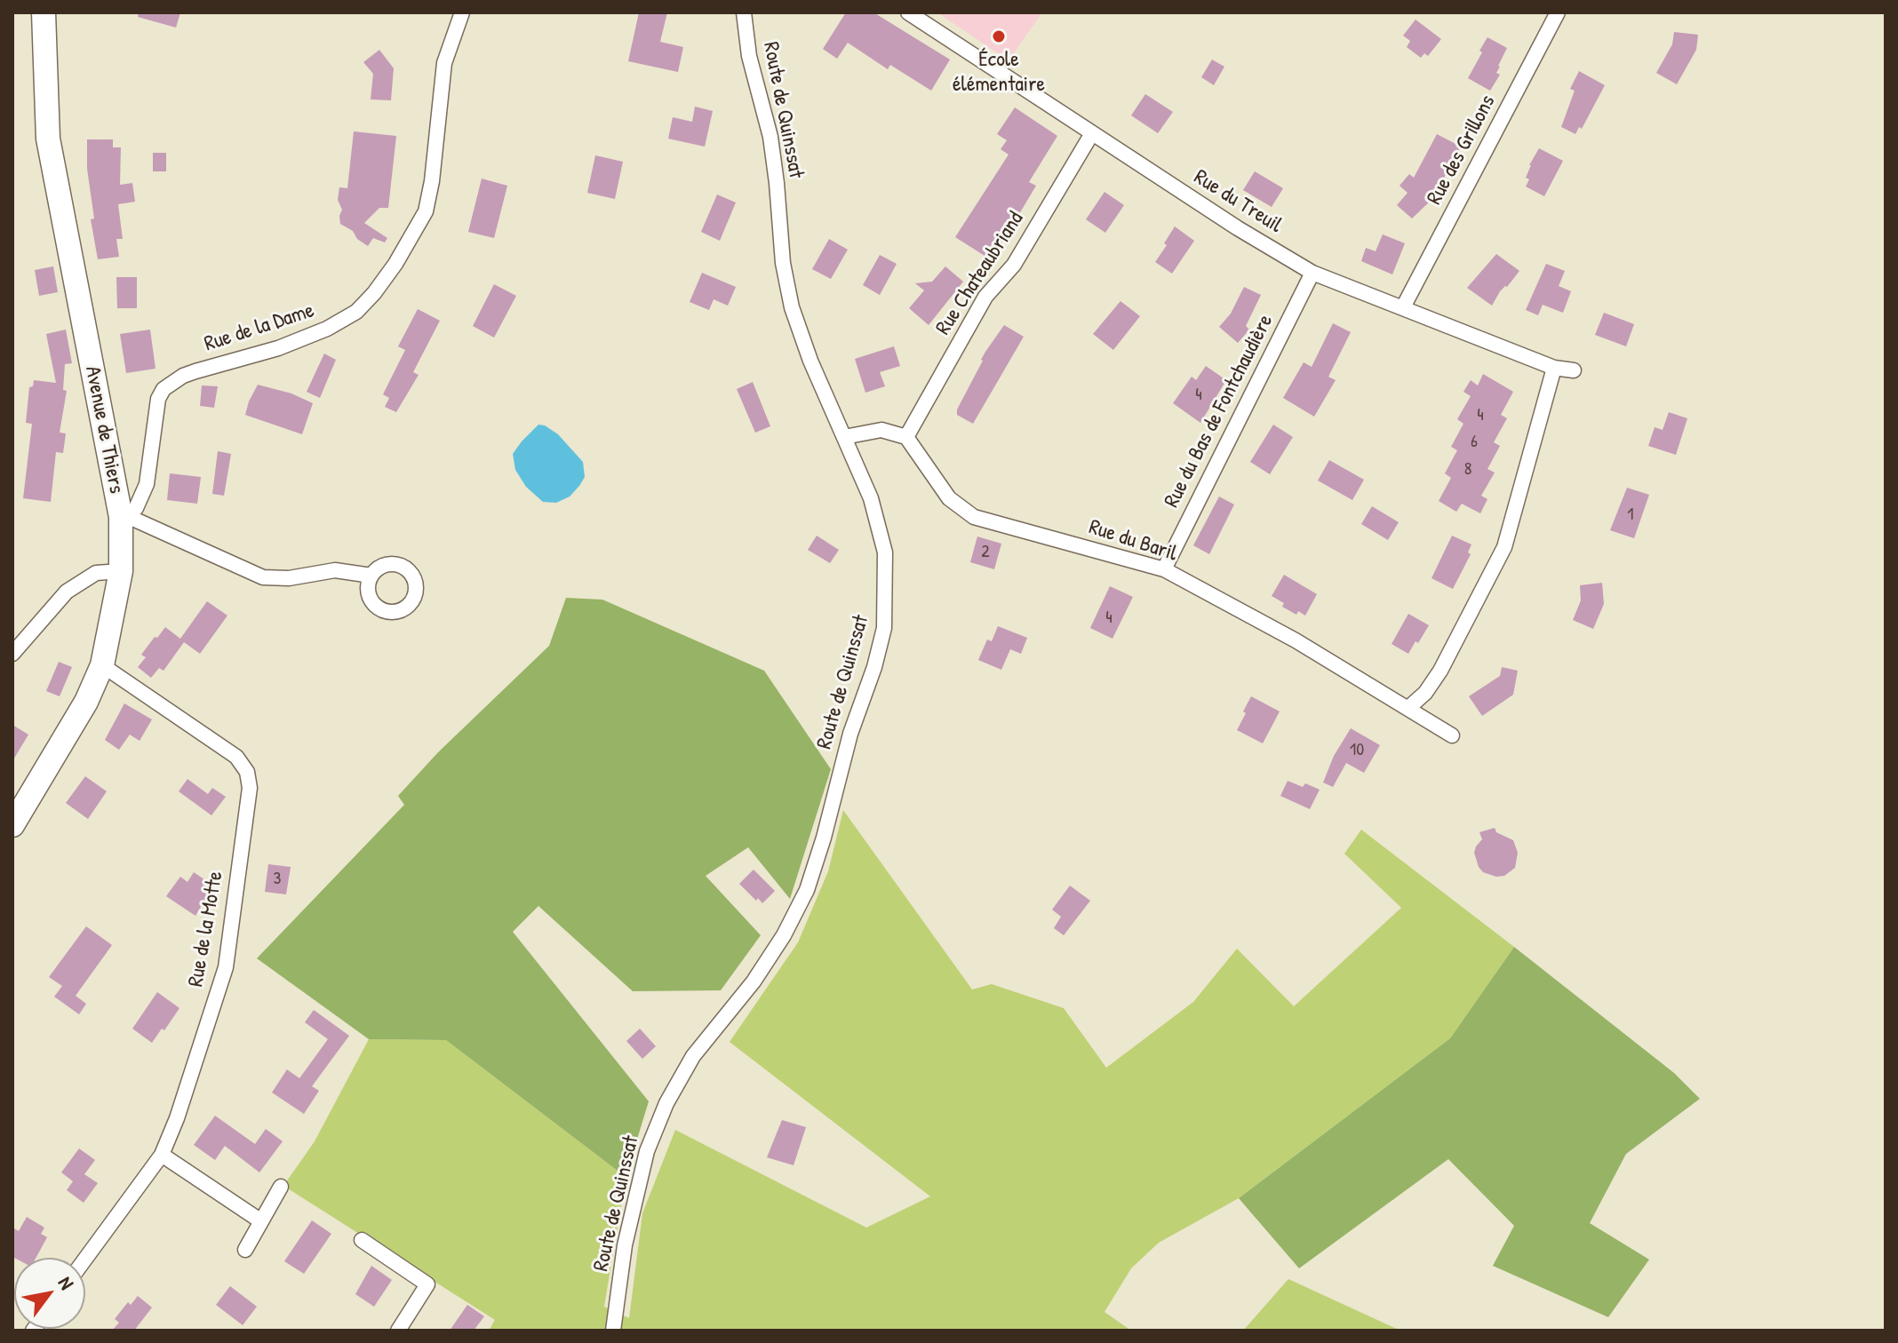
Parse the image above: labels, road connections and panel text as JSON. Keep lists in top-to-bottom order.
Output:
{
  "streets": {
    "main road": ["Avenue de Thiers"],
    "street": [
      "Route de Quinssat",
      "Rue des Grillons",
      "Rue du Treuil",
      "Rue Chateaubriand",
      "Rue de la Dame",
      "Rue du Bas de Fontchaudière",
      "Rue du Baril",
      "Rue de la Motte"
    ]
  },
  "crossings": [
    ["Rue des Grillons", "Rue du Treuil"],
    ["Rue du Treuil", "Rue Chateaubriand"],
    ["Rue du Treuil", "Rue du Bas de Fontchaudière"],
    ["Rue Chateaubriand", "Rue du Baril"],
    ["Rue de la Dame", "Avenue de Thiers"],
    ["Rue du Bas de Fontchaudière", "Rue du Baril"],
    ["Avenue de Thiers", "Rue de la Motte"]
  ],
  "places": ["École élémentaire"],
  "house_numbers": [
    "4",
    "4",
    "6",
    "8",
    "1",
    "2",
    "4",
    "10",
    "3"
  ],
  "north": "top right"
}
